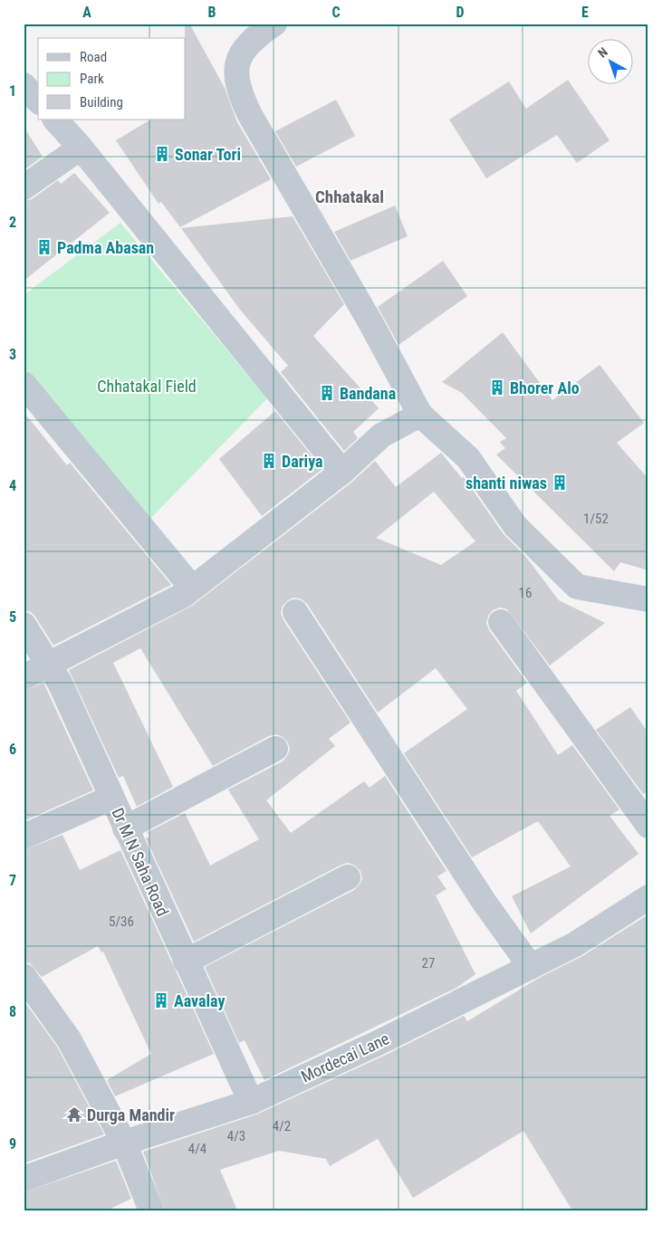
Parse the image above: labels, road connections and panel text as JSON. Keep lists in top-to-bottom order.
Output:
{
  "streets": {
    "street": ["Dr M N Saha Road", "Mordecai Lane"]
  },
  "crossings": [
    ["Dr M N Saha Road", "Mordecai Lane"]
  ],
  "districts": ["Chhatakal"],
  "parks": ["Chhatakal Field"],
  "places": {
    "building": [
      "Sonar Tori",
      "Padma Abasan",
      "Bhorer Alo",
      "Bandana",
      "Dariya",
      "shanti niwas",
      "Aavalay"
    ],
    "temple": ["Durga Mandir"]
  },
  "house_numbers": [
    "1/52",
    "16",
    "5/36",
    "27",
    "4/2",
    "4/3",
    "4/4"
  ],
  "legend": ["Road", "Park", "Building"],
  "north": "top left",
  "grid": {
    "columns": [
      "A",
      "B",
      "C",
      "D",
      "E"
    ],
    "rows": [
      "1",
      "2",
      "3",
      "4",
      "5",
      "6",
      "7",
      "8",
      "9"
    ]
  }
}
